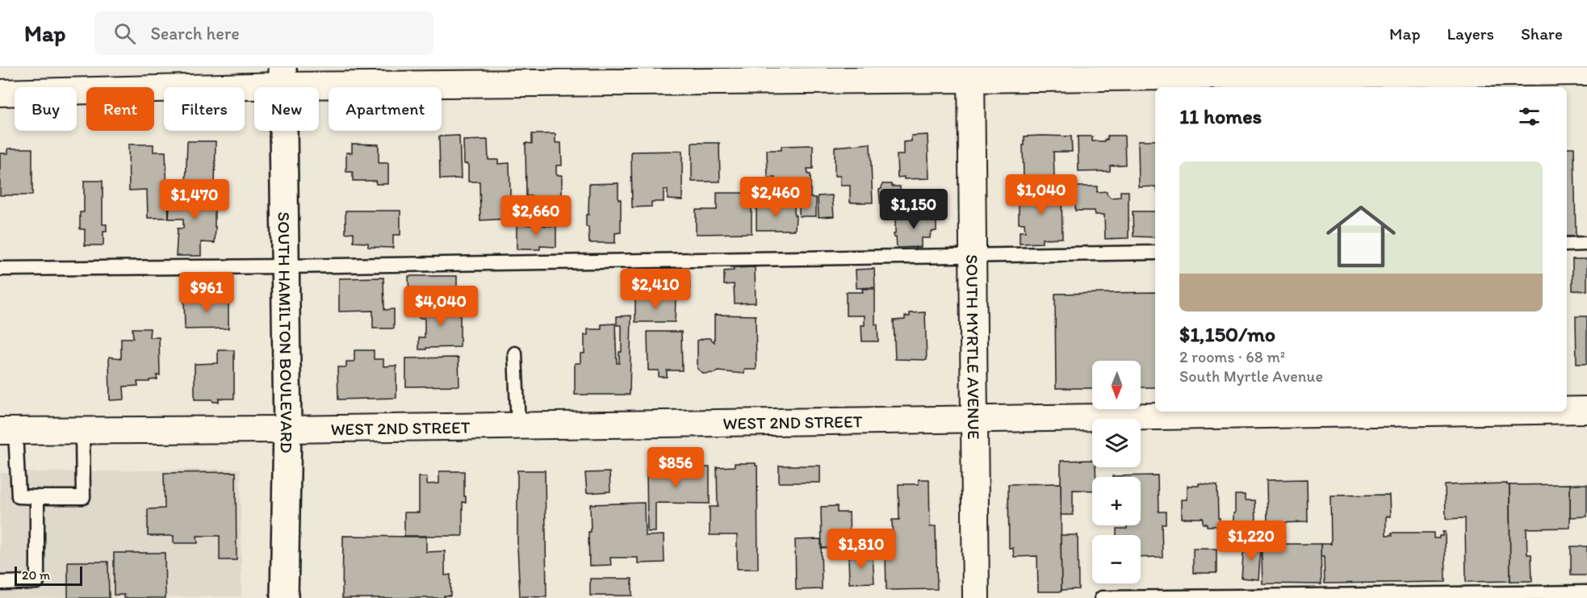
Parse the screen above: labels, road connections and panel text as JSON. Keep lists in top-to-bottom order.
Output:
{
  "streets": {
    "street": ["SOUTH HAMILTON BOULEVARD", "SOUTH MYRTLE AVENUE", "WEST 2ND STREET"]
  },
  "crossings": [
    ["SOUTH HAMILTON BOULEVARD", "WEST 2ND STREET"],
    ["SOUTH MYRTLE AVENUE", "WEST 2ND STREET"]
  ],
  "scale_bar": "20 m",
  "north": "bottom",
  "page": {
    "header": "Map",
    "search": "Search here",
    "nav": ["Map", "Layers", "Share"],
    "chip": [
      "Buy",
      "Rent",
      "Filters",
      "New",
      "Apartment"
    ],
    "heading": "11 homes",
    "list": [
      {
        "name": "$1,150/mo",
        "note": "2 rooms · 68 m² · South Myrtle Avenue"
      }
    ],
    "price": [
      "$1,040",
      "$2,460",
      "$1,470",
      "$1,150",
      "$2,660",
      "$2,410",
      "$961",
      "$4,040",
      "$856",
      "$1,220",
      "$1,810"
    ],
    "map_buttons": ["+", "−"],
    "scale": "20 m"
  }
}
